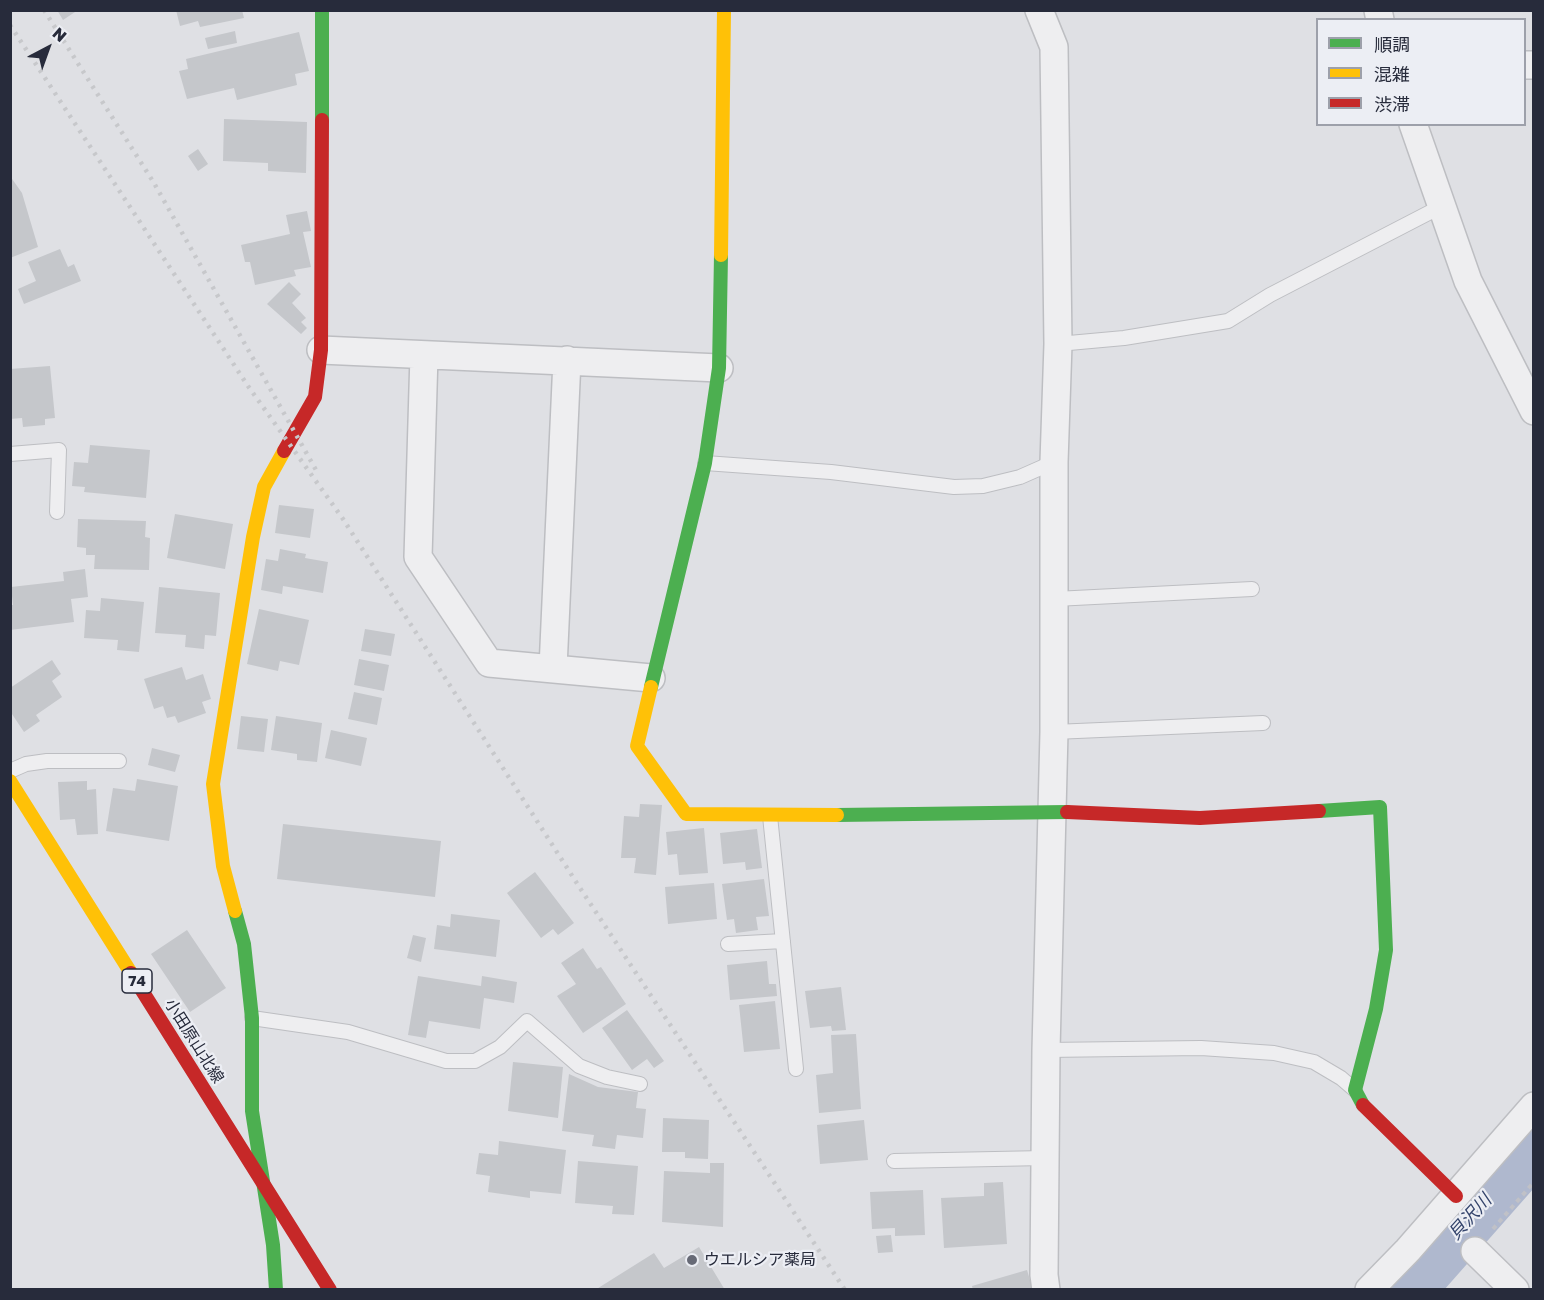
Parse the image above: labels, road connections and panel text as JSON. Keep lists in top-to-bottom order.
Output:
{
  "streets": {
    "street": ["74", "小田原山北線"]
  },
  "water": ["貝沢川"],
  "places": ["ウエルシア薬局"],
  "legend": ["順調", "混雑", "渋滞"],
  "north": "top right"
}
